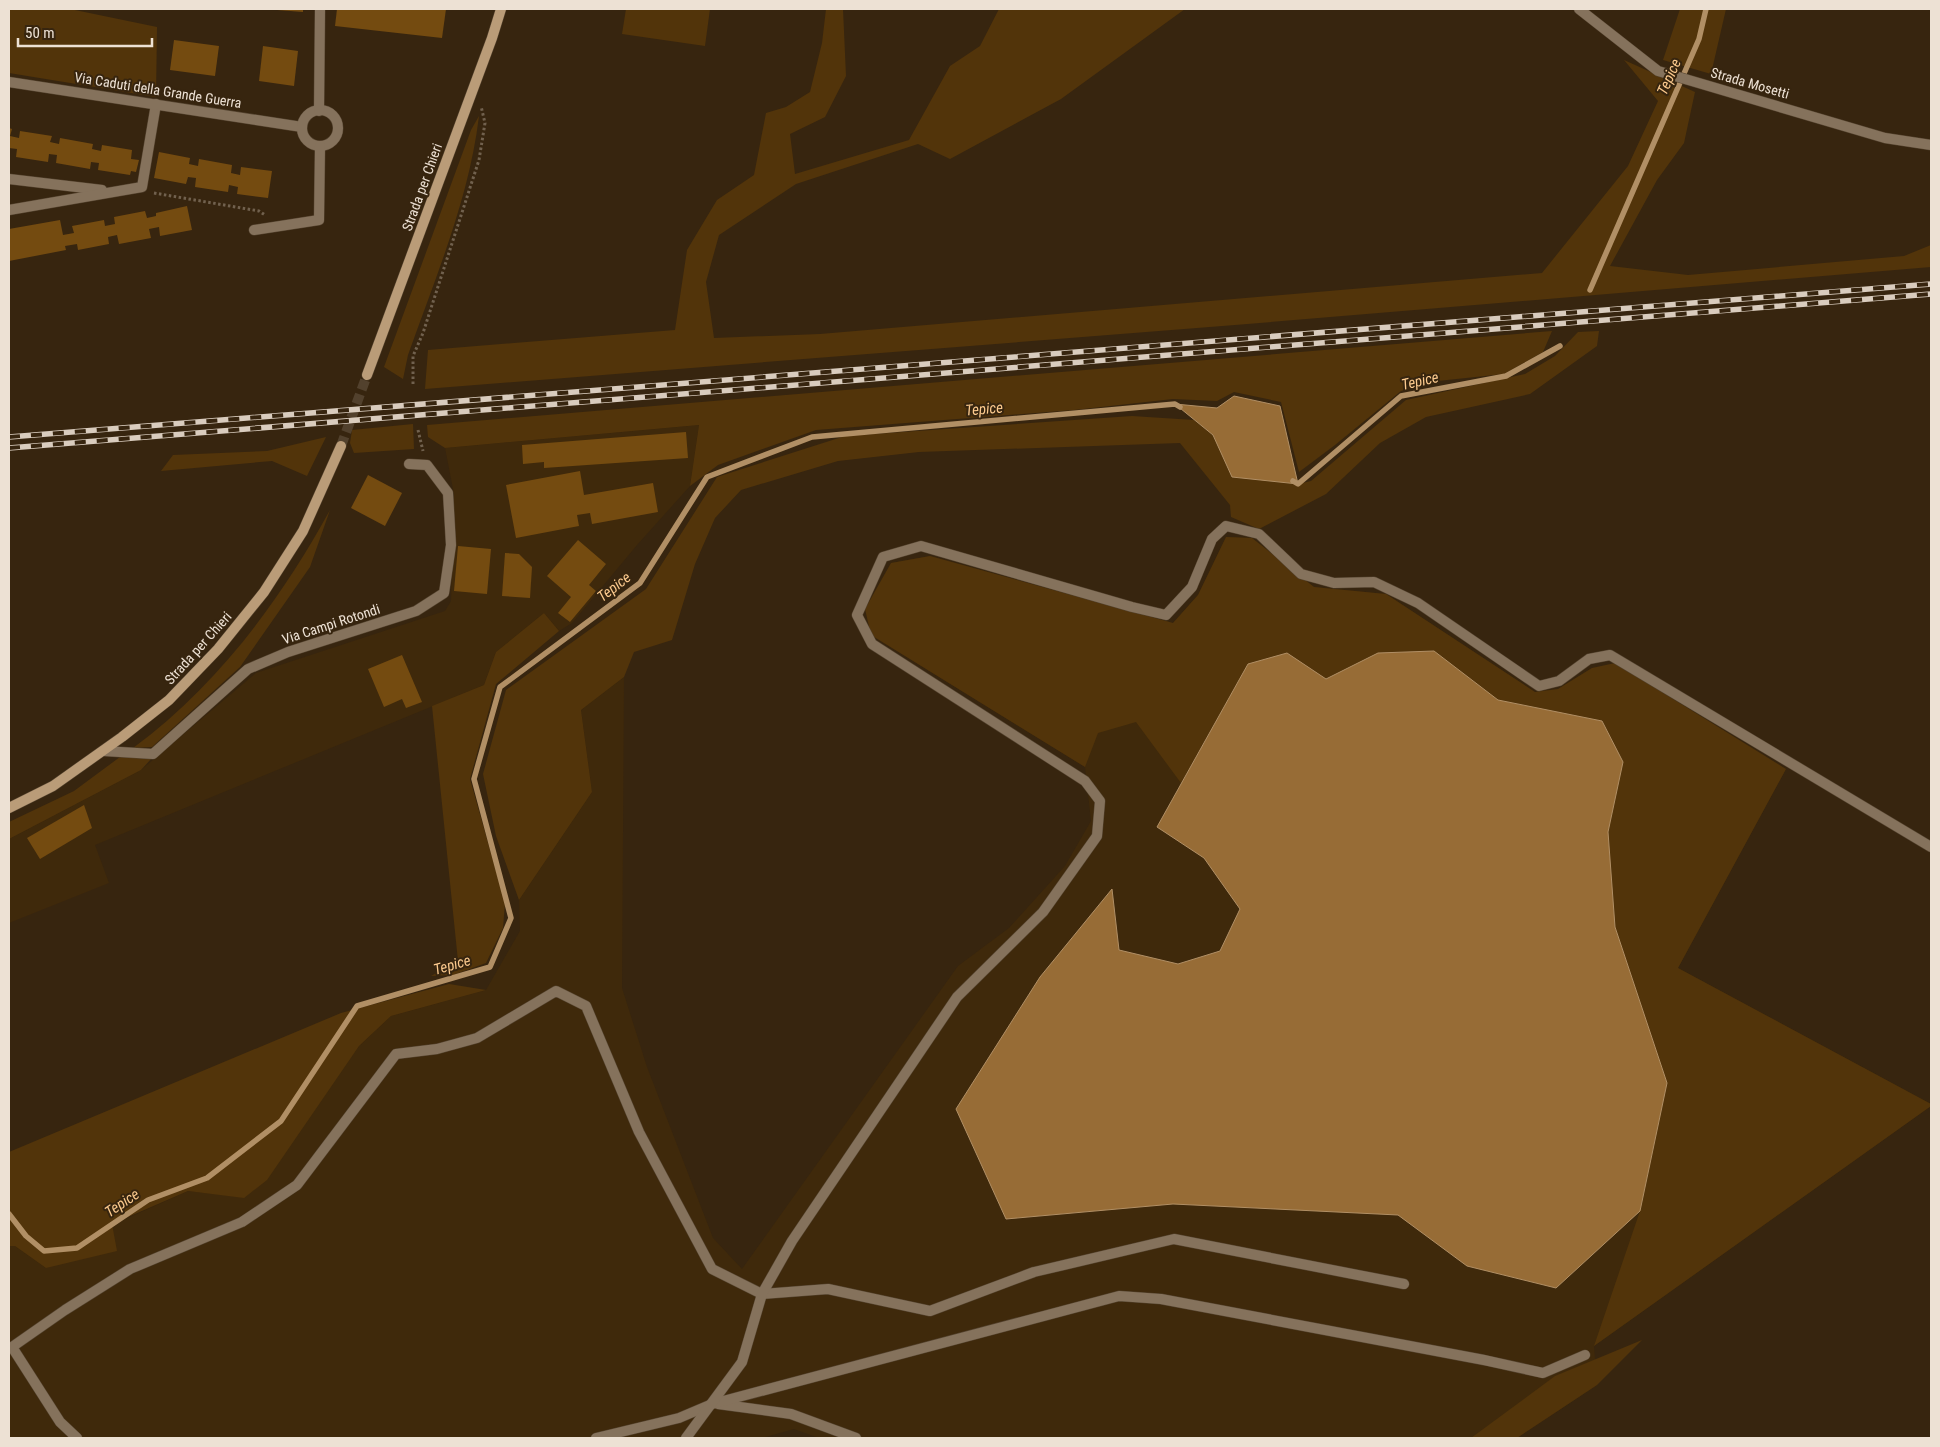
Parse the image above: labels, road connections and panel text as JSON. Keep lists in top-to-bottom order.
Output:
{
  "streets": {
    "main road": ["Strada per Chieri"],
    "street": ["Strada Mosetti", "Via Caduti della Grande Guerra", "Via Campi Rotondi"]
  },
  "crossings": [
    ["Strada per Chieri", "Via Campi Rotondi"]
  ],
  "water": ["Tepice"],
  "scale_bar": "50 m"
}
